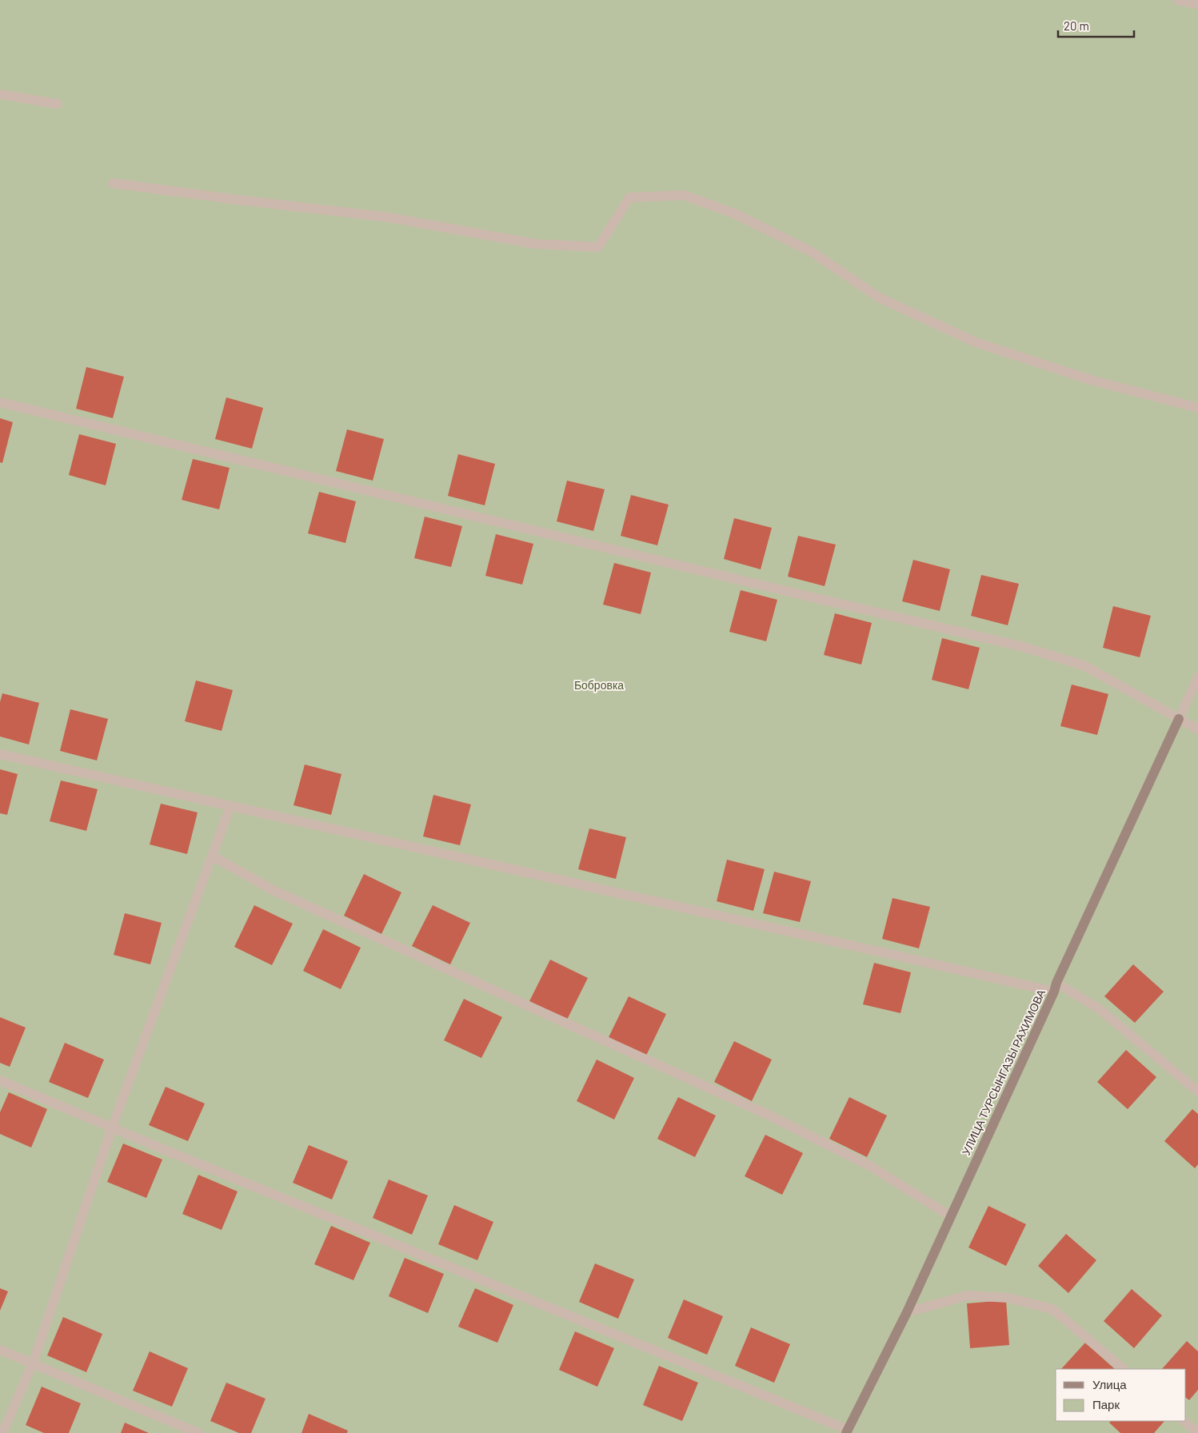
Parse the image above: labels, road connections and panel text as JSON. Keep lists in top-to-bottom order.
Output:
{
  "streets": {
    "street": ["УЛИЦА ТУРСЫНГАЗЫ РАХИМОВА"]
  },
  "parks": ["Бобровка"],
  "legend": ["Улица", "Парк"],
  "scale_bar": "20 m"
}
